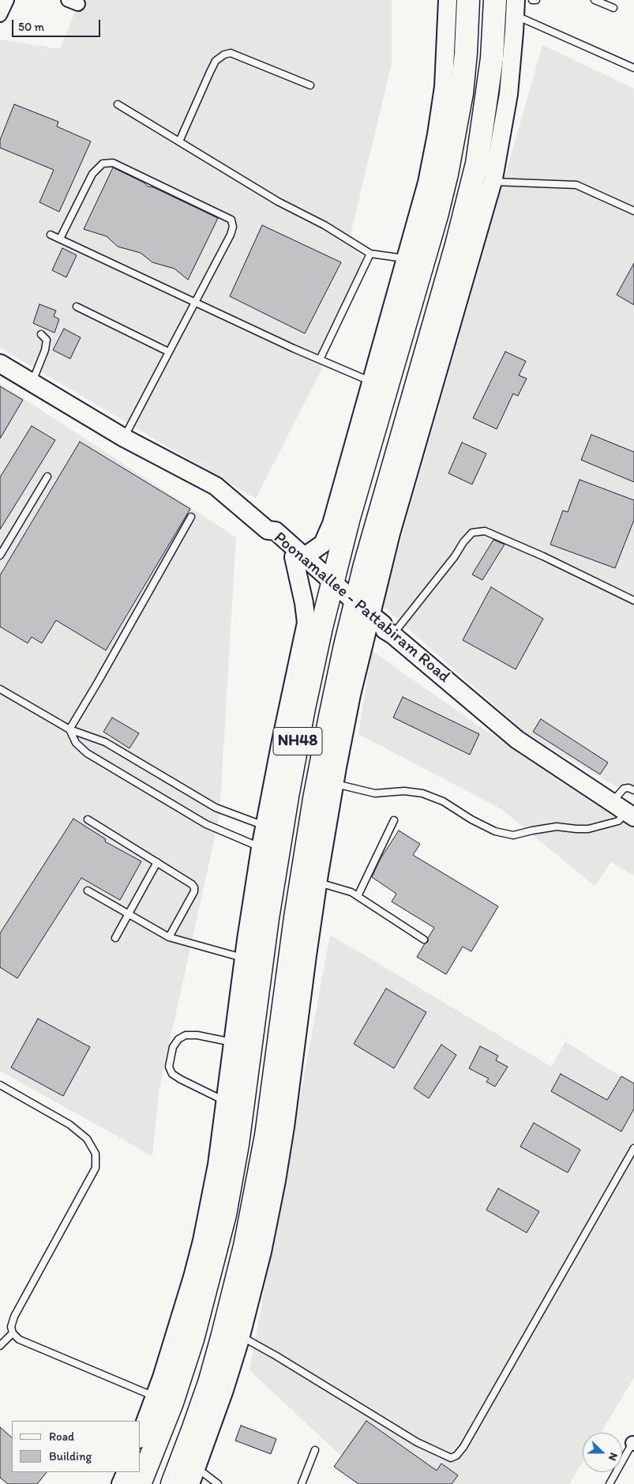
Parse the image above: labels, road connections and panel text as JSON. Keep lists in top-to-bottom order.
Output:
{
  "streets": {
    "highway": ["NH48"],
    "street": ["Poonamallee - Pattabiram Road"]
  },
  "crossings": [
    ["Poonamallee - Pattabiram Road", "NH48"]
  ],
  "legend": ["Road", "Building"],
  "scale_bar": "50 m",
  "north": "right"
}
